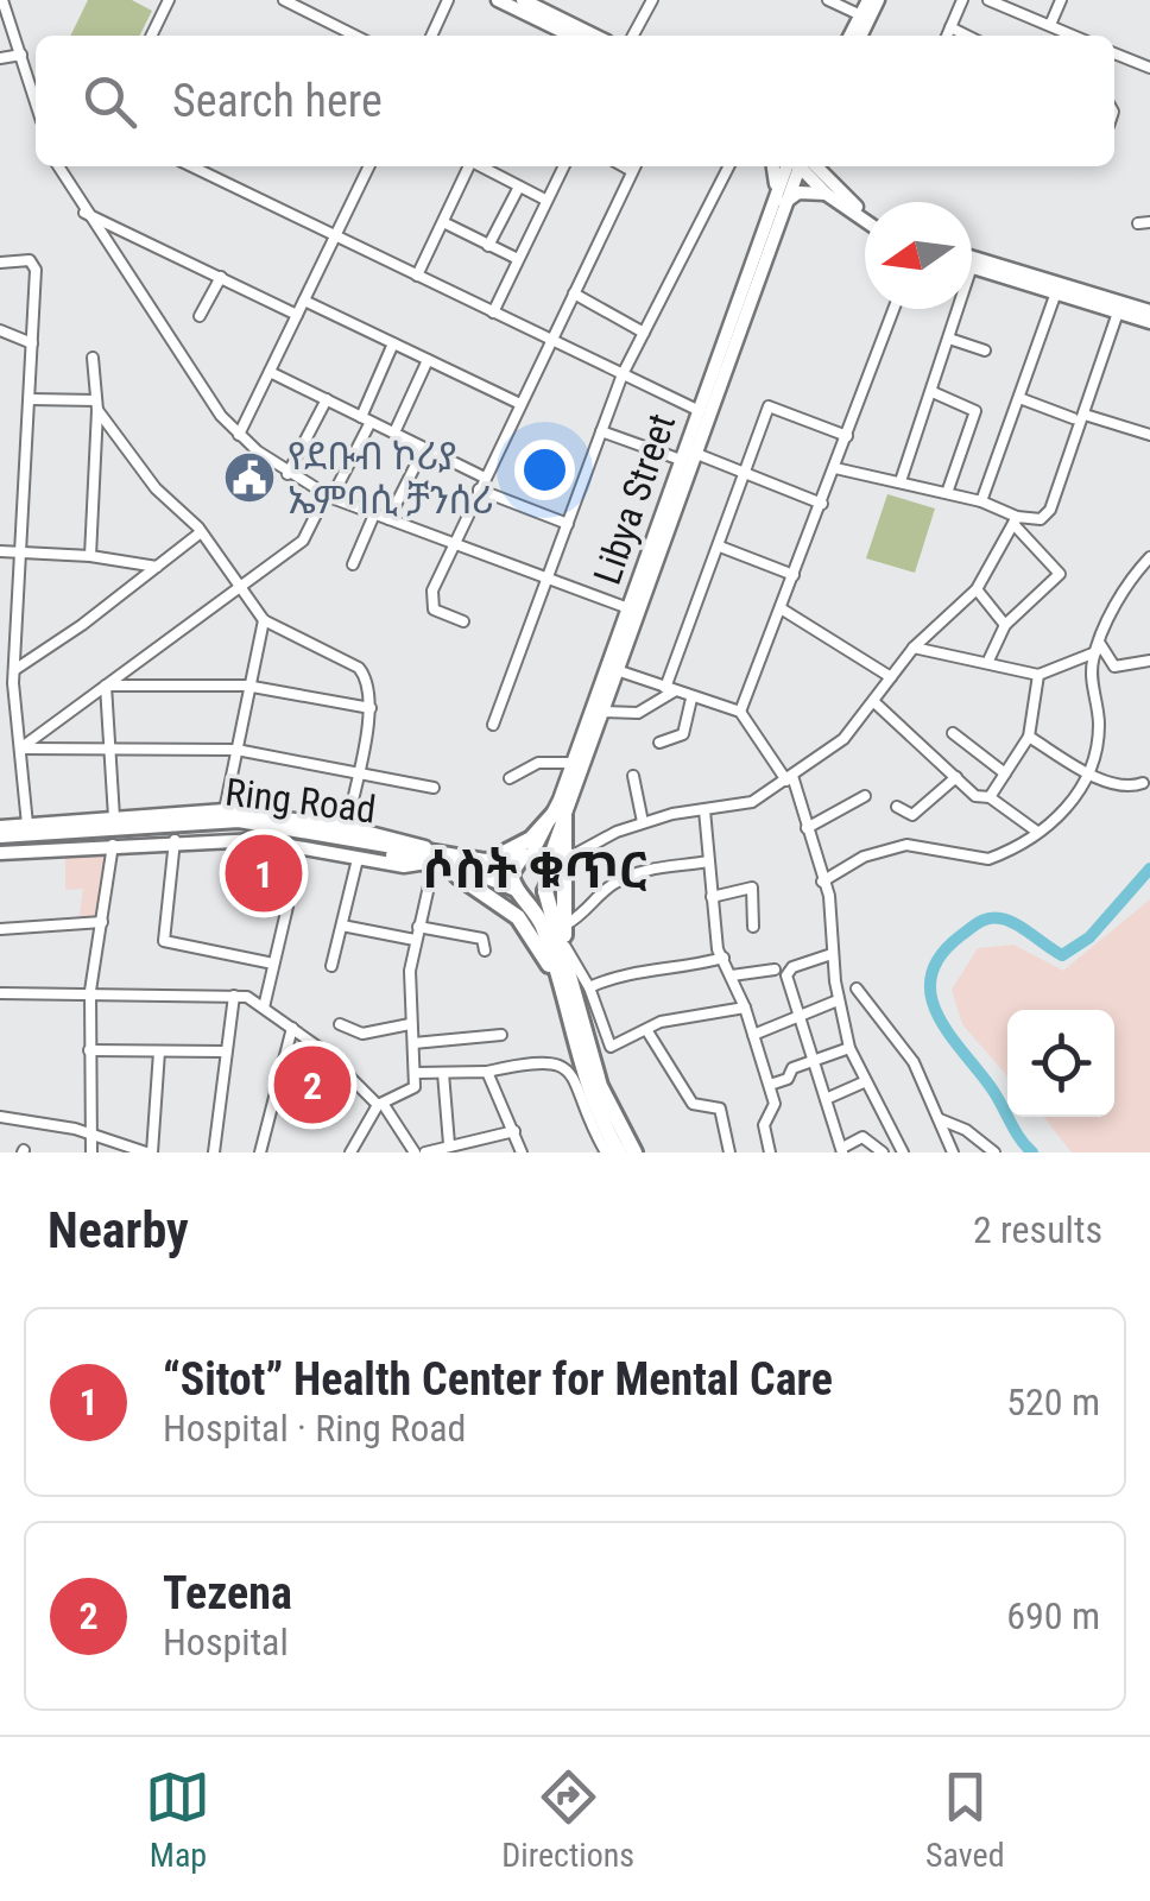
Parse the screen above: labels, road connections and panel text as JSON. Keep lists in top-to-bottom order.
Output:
{
  "streets": {
    "highway": ["Ring Road"],
    "main road": ["Libya Street"]
  },
  "crossings": [
    ["Libya Street", "Ring Road"]
  ],
  "districts": ["ሶስት ቁጥር"],
  "places": {
    "public building": ["የደቡብ ኮሪያ ኤምባሲ ቻንሰሪ"]
  },
  "north": "left",
  "page": {
    "search": "Search here",
    "pins": ["1", "2"],
    "heading": ["Nearby", "2 results"],
    "list": [
      {
        "mark": "1",
        "name": "“Sitot” Health Center for Mental Care",
        "note": "Hospital · Ring Road",
        "value": "520 m"
      },
      {
        "mark": "2",
        "name": "Tezena",
        "note": "Hospital",
        "value": "690 m"
      }
    ],
    "nav": ["Map", "Directions", "Saved"]
  }
}
